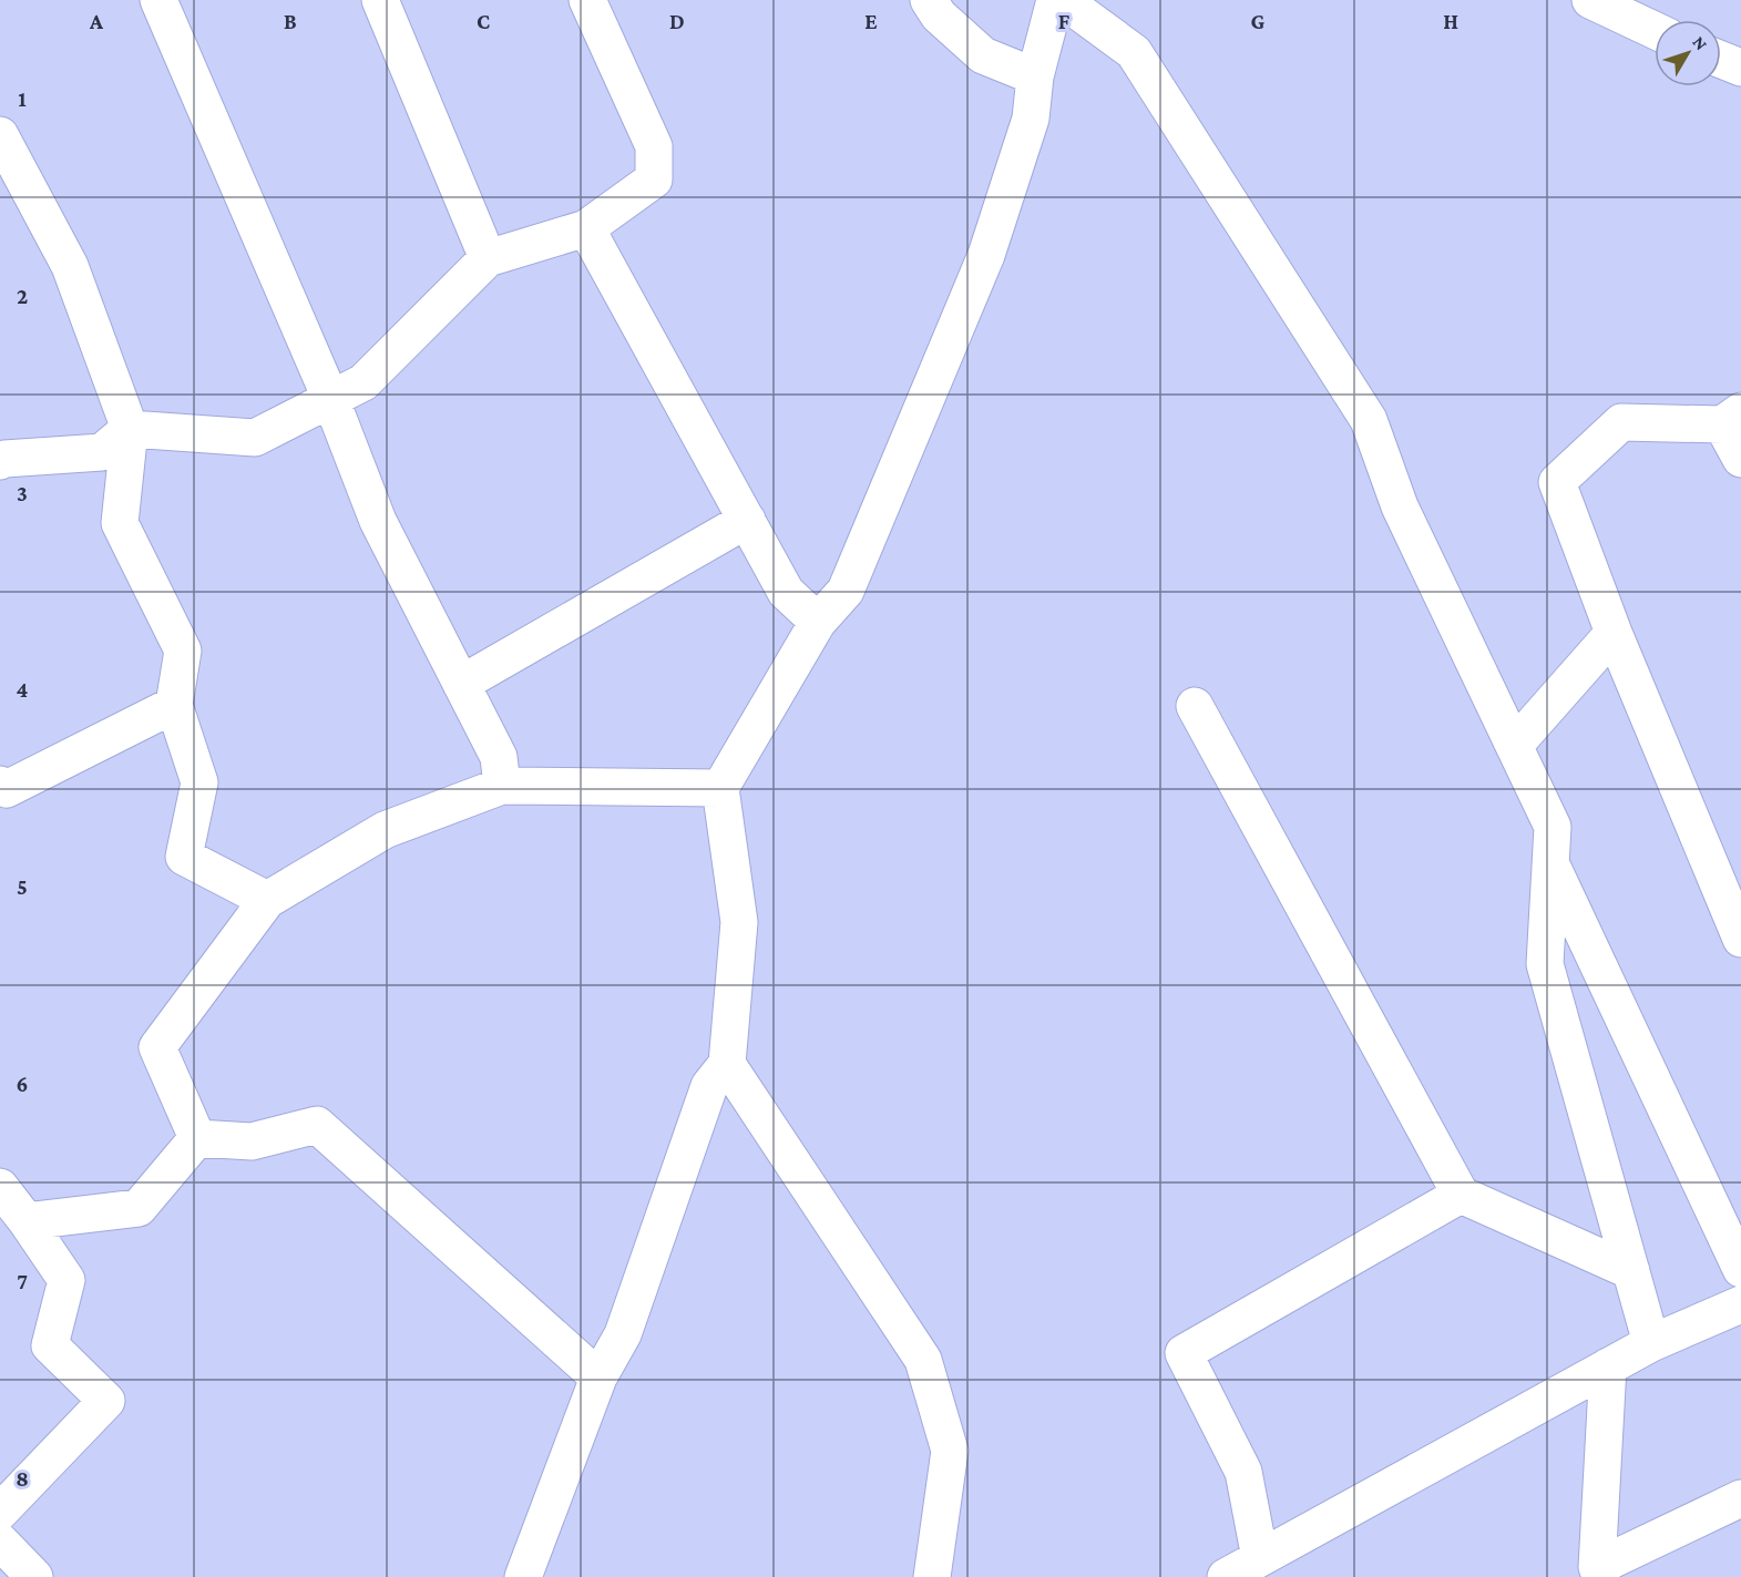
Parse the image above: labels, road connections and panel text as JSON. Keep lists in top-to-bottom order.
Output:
{
  "north": "top right",
  "grid": {
    "columns": [
      "A",
      "B",
      "C",
      "D",
      "E",
      "F",
      "G",
      "H"
    ],
    "rows": [
      "1",
      "2",
      "3",
      "4",
      "5",
      "6",
      "7",
      "8"
    ]
  }
}
